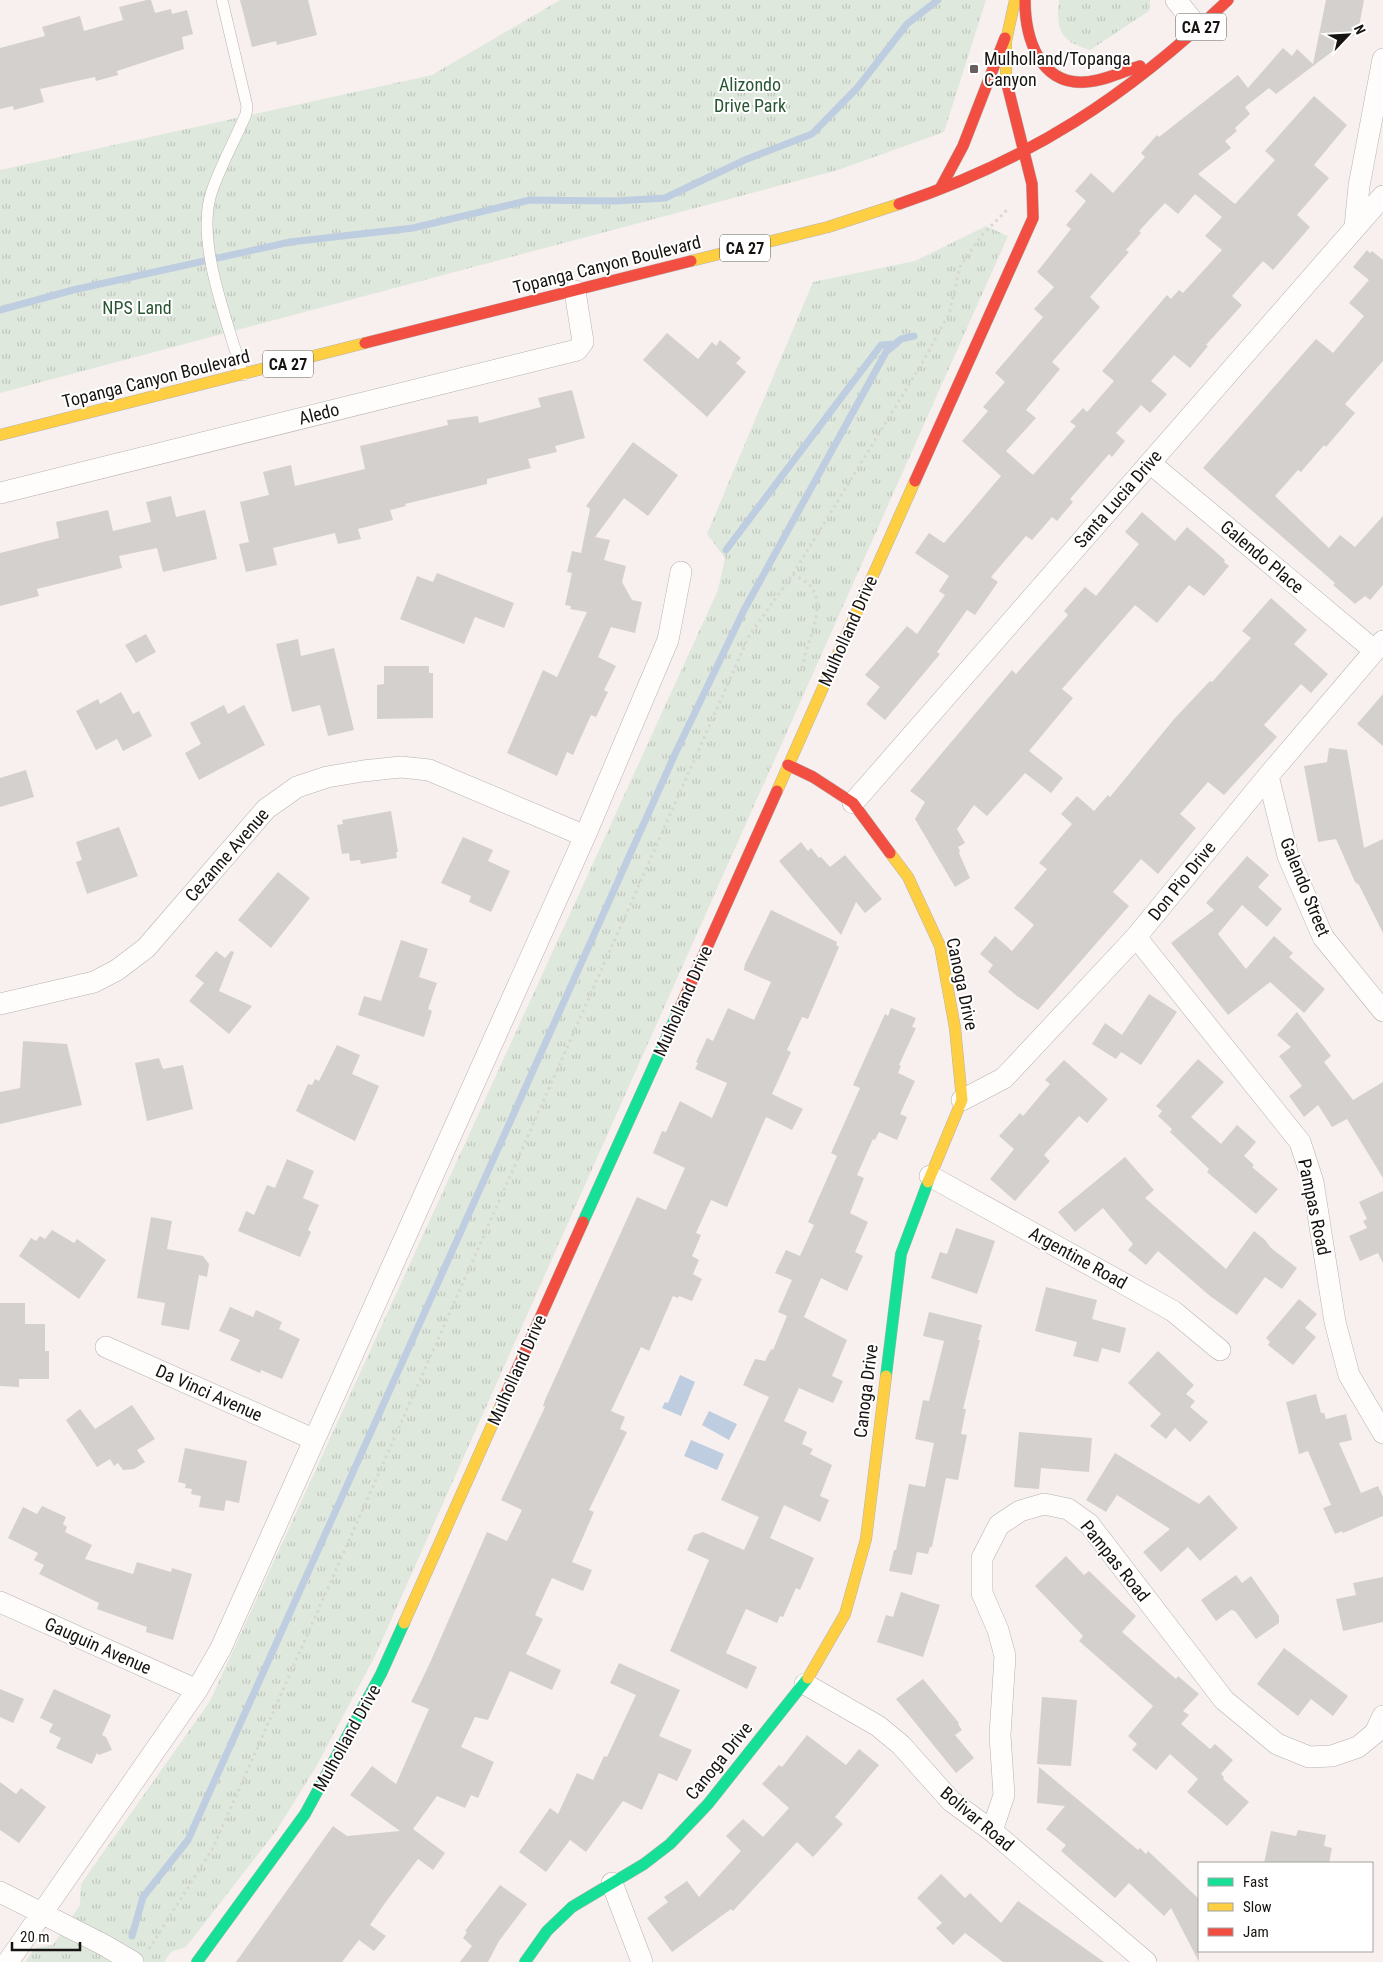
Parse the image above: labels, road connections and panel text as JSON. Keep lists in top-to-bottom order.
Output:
{
  "streets": {
    "main road": [
      "CA 27",
      "Topanga Canyon Boulevard",
      "Mulholland Drive",
      "Canoga Drive"
    ],
    "street": [
      "Aledo",
      "Santa Lucia Drive",
      "Galendo Place",
      "Cezanne Avenue",
      "Don Pio Drive",
      "Galendo Street",
      "Pampas Road",
      "Argentine Road",
      "Da Vinci Avenue",
      "Gauguin Avenue",
      "Bolivar Road"
    ]
  },
  "crossings": [
    ["Topanga Canyon Boulevard", "Aledo"],
    ["Topanga Canyon Boulevard", "Mulholland Drive"],
    ["Santa Lucia Drive", "Galendo Place"],
    ["Santa Lucia Drive", "Canoga Drive"],
    ["Galendo Place", "Don Pio Drive"],
    ["Mulholland Drive", "Canoga Drive"],
    ["Don Pio Drive", "Galendo Street"],
    ["Don Pio Drive", "Canoga Drive"],
    ["Don Pio Drive", "Pampas Road"],
    ["Canoga Drive", "Argentine Road"],
    ["Canoga Drive", "Bolivar Road"],
    ["Pampas Road", "Bolivar Road"]
  ],
  "parks": ["Alizondo Drive Park", "NPS Land"],
  "places": {
    "transit": ["Mulholland/Topanga Canyon"]
  },
  "legend": ["Fast", "Slow", "Jam"],
  "scale_bar": "20 m",
  "north": "top right"
}
